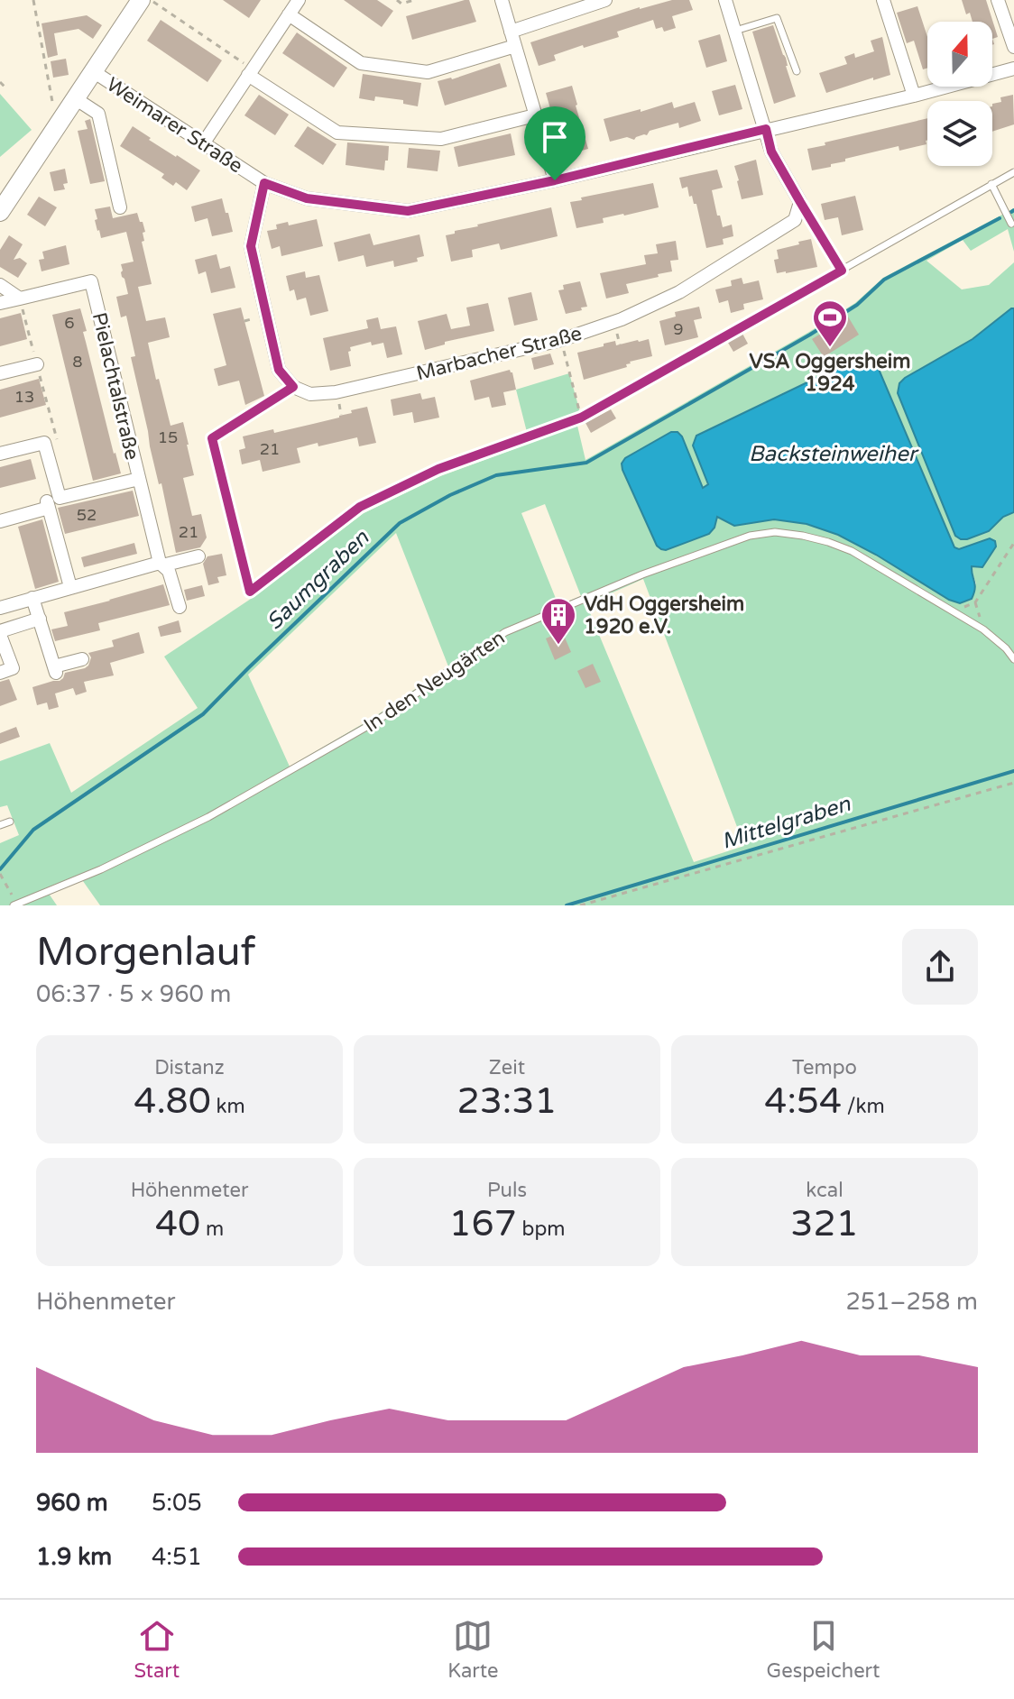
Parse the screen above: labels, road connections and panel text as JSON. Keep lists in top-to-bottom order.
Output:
{
  "streets": {
    "street": ["Weimarer Straße", "Marbacher Straße", "Pielachtalstraße"],
    "lane": ["In den Neugärten"]
  },
  "water": ["Backsteinweiher", "Saumgraben", "Mittelgraben"],
  "places": {
    "sports": ["VSA Oggersheim 1924"],
    "building": ["VdH Oggersheim 1920 e.V."]
  },
  "house_numbers": [
    "6",
    "9",
    "8",
    "13",
    "15",
    "21",
    "52",
    "21"
  ],
  "north": "top",
  "page": {
    "heading": ["Morgenlauf", "06:37 · 5 × 960 m"],
    "stats": [
      ["Distanz", "4.80 km"],
      ["Zeit", "23:31"],
      ["Tempo", "4:54 /km"],
      ["Höhenmeter", "40 m"],
      ["Puls", "167 bpm"],
      ["kcal", "321"]
    ],
    "chart": ["Höhenmeter", "251–258 m"],
    "list": [
      {
        "name": "960 m",
        "note": "5:05"
      },
      {
        "name": "1.9 km",
        "note": "4:51"
      }
    ],
    "tabs": ["Start", "Karte", "Gespeichert"]
  }
}
